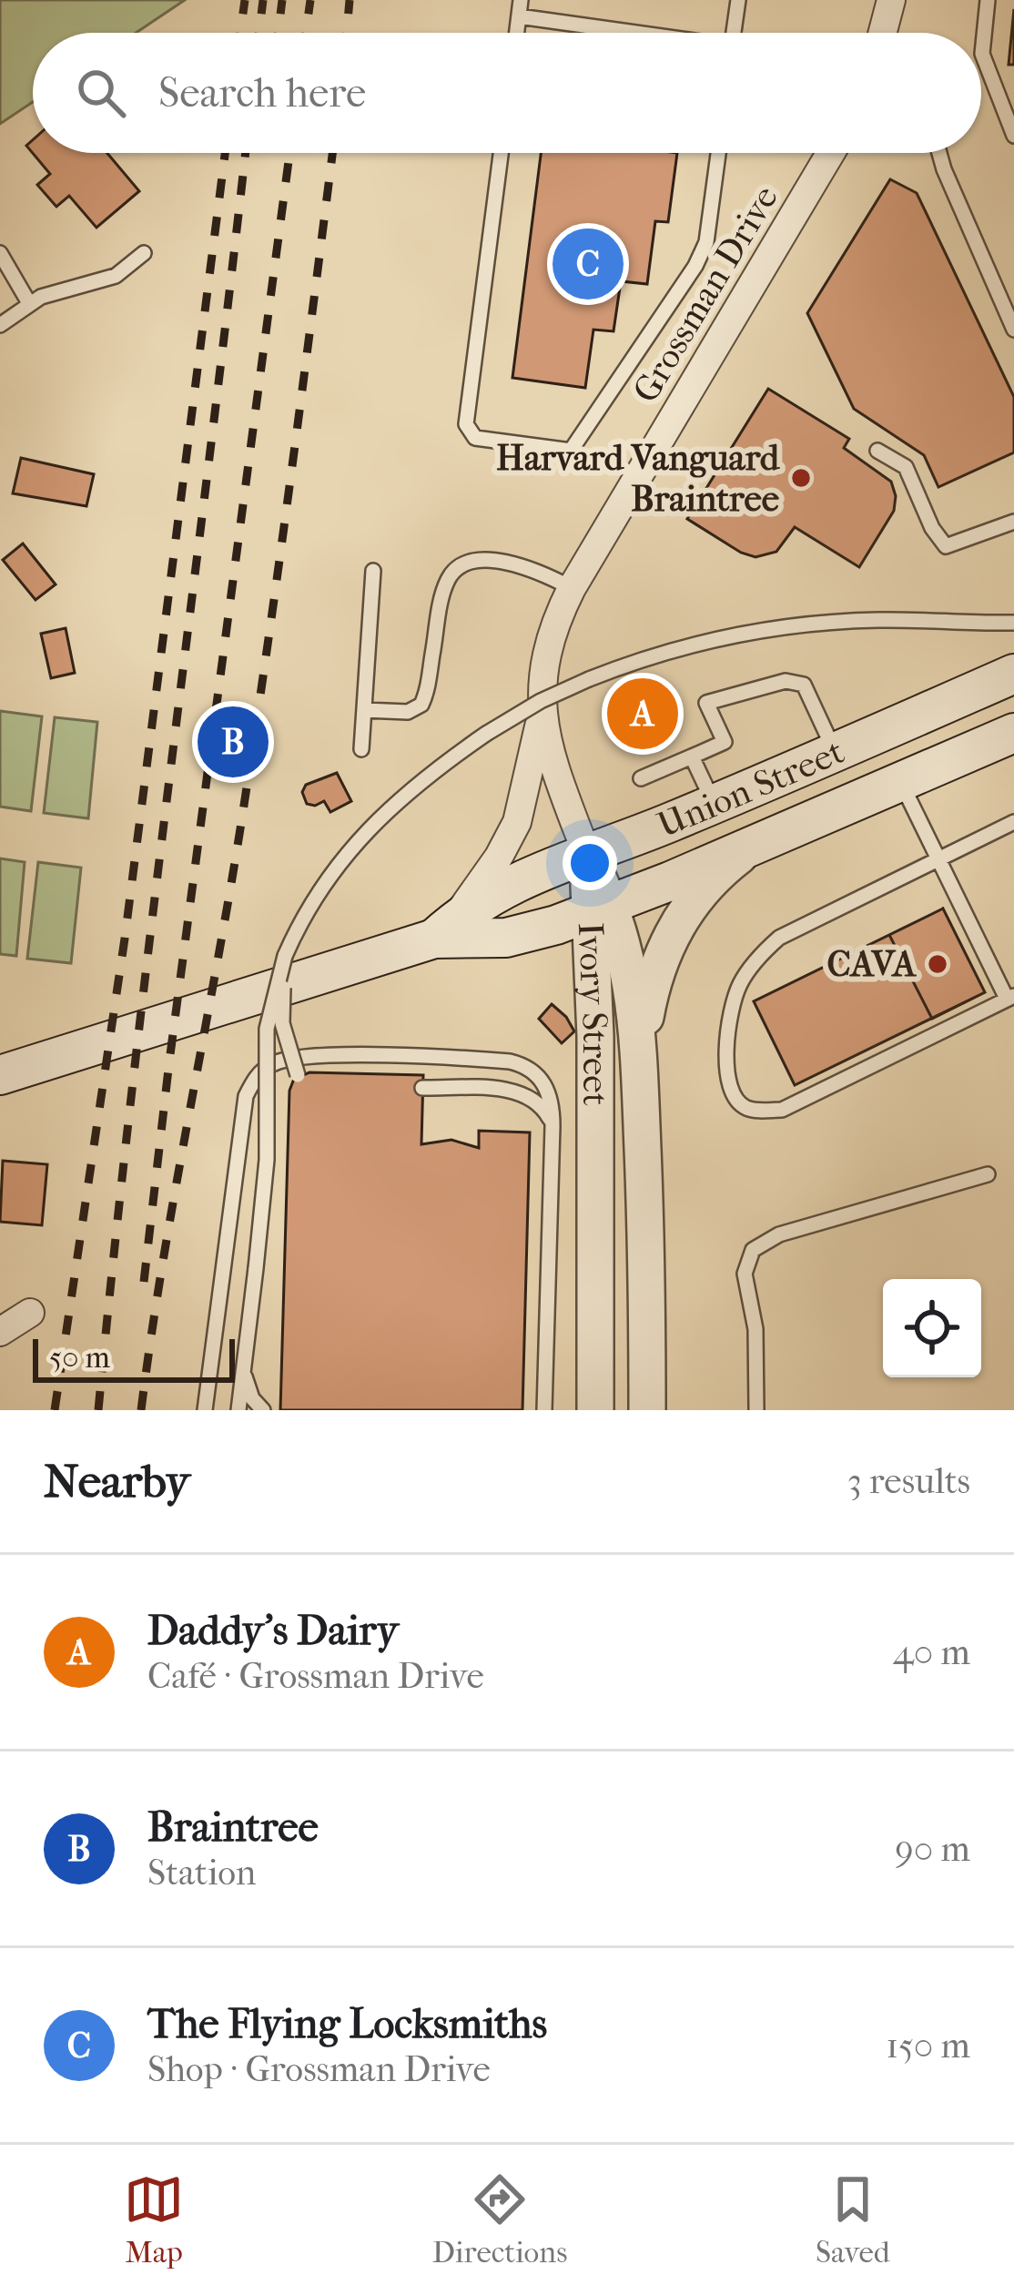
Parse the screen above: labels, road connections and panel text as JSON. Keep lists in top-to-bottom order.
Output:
{
  "streets": {
    "main road": ["Union Street"],
    "street": ["Grossman Drive", "Ivory Street"]
  },
  "crossings": [
    ["Grossman Drive", "Union Street"],
    ["Grossman Drive", "Ivory Street"],
    ["Union Street", "Ivory Street"]
  ],
  "places": ["Harvard Vanguard Braintree", "CAVA"],
  "scale_bar": "50 m",
  "page": {
    "search": "Search here",
    "pins": ["C", "A", "B"],
    "scale": "50 m",
    "heading": ["Nearby", "3 results"],
    "list": [
      {
        "mark": "A",
        "name": "Daddy's Dairy",
        "note": "Café · Grossman Drive",
        "value": "40 m"
      },
      {
        "mark": "B",
        "name": "Braintree",
        "note": "Station",
        "value": "90 m"
      },
      {
        "mark": "C",
        "name": "The Flying Locksmiths",
        "note": "Shop · Grossman Drive",
        "value": "150 m"
      }
    ],
    "nav": ["Map", "Directions", "Saved"]
  }
}
